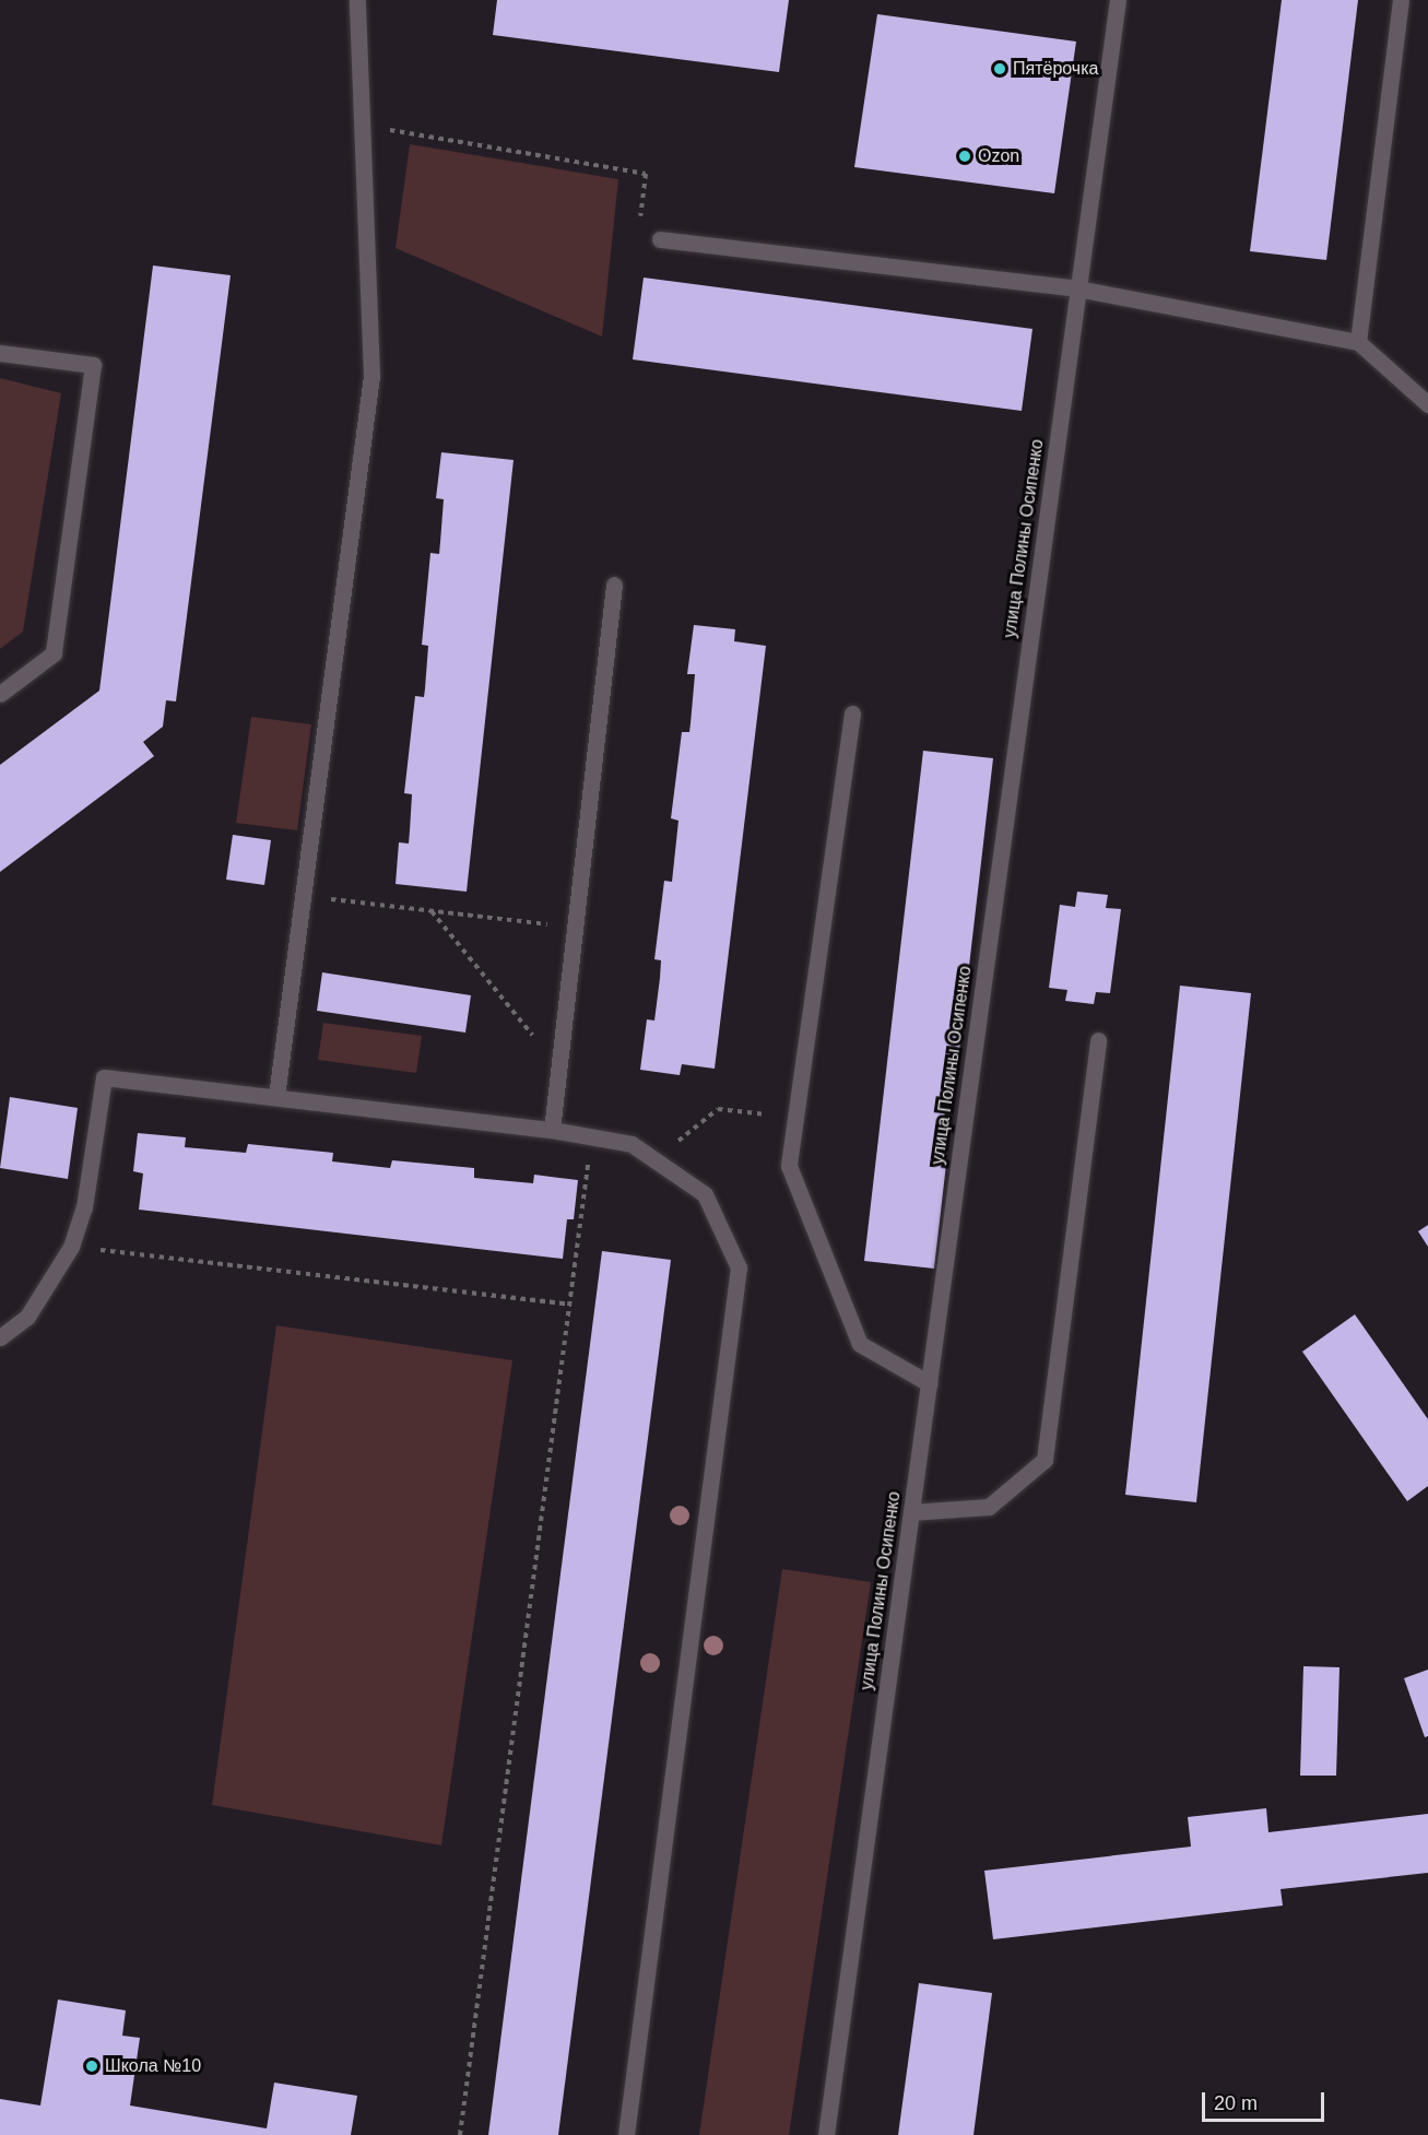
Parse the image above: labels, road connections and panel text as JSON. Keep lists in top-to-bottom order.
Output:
{
  "streets": {
    "street": ["улица Полины Осипенко"]
  },
  "places": ["Пятёрочка", "Ozon", "Школа №10"],
  "scale_bar": "20 m"
}
